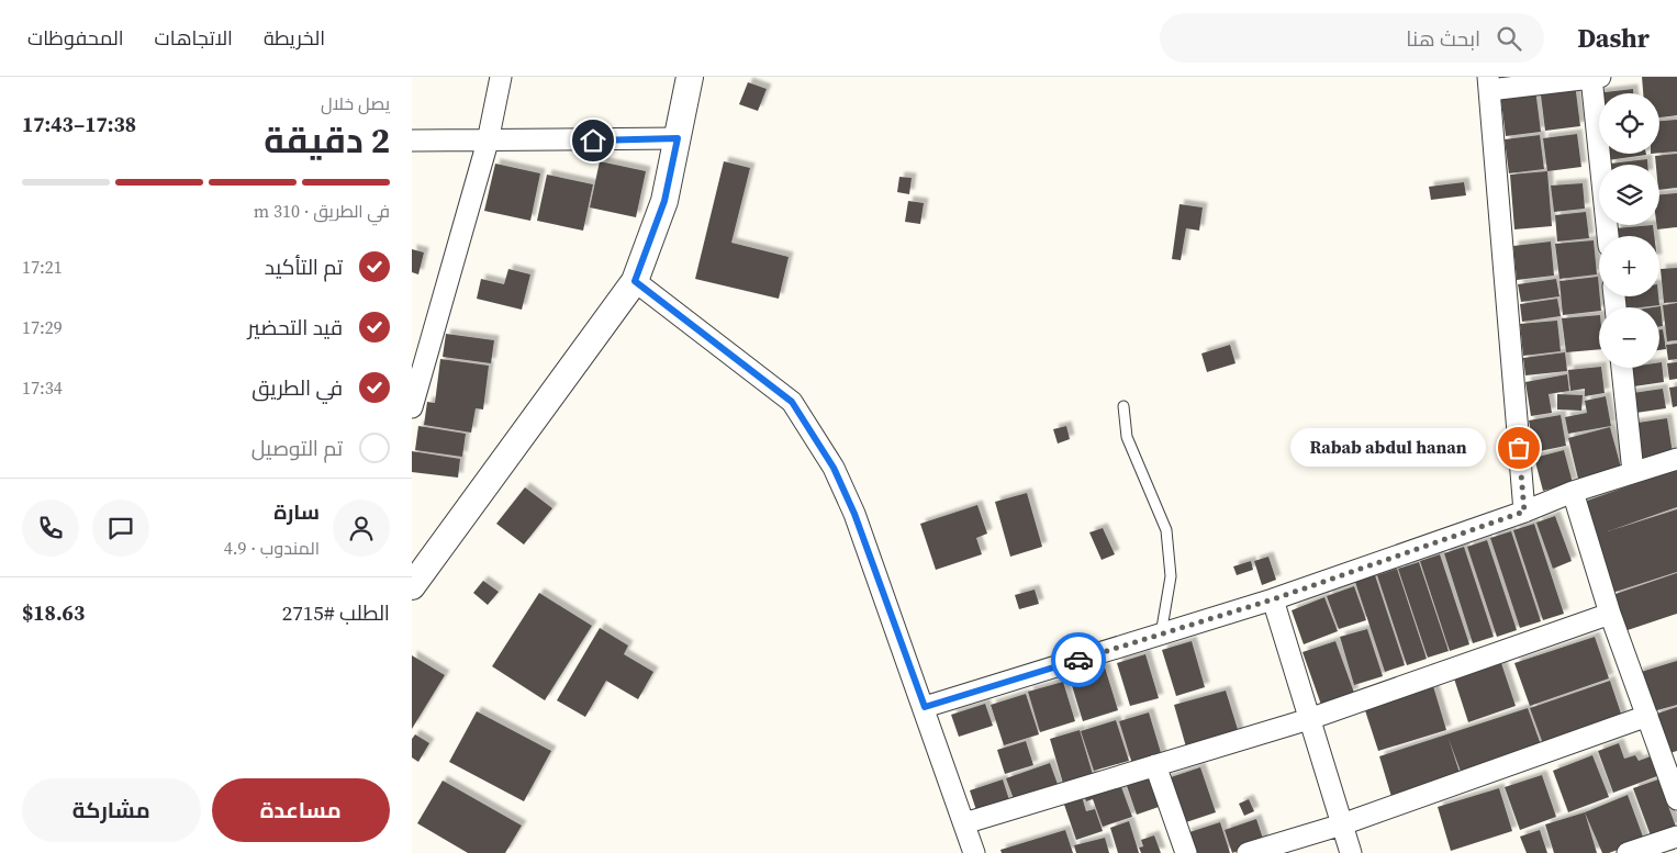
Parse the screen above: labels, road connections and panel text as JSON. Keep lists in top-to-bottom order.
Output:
{
  "places": ["Rabab abdul hanan"],
  "page": {
    "header": "Dashr",
    "search": "ابحث هنا",
    "nav": ["الخريطة", "الاتجاهات", "المحفوظات"],
    "heading": ["2 دقيقة", "يصل خلال", "17:38–17:43"],
    "panel": [
      "سارة",
      "المندوب · 4.9",
      "الطلب #2715",
      "$18.63"
    ],
    "map_buttons": ["+", "−"],
    "bar": "في الطريق · 310 m",
    "list": [
      ["تم التأكيد", "17:21"],
      ["قيد التحضير", "17:29"],
      ["في الطريق", "17:34"],
      "تم التوصيل"
    ],
    "bubble": "Rabab abdul hanan",
    "buttons": ["مساعدة", "مشاركة"]
  }
}
